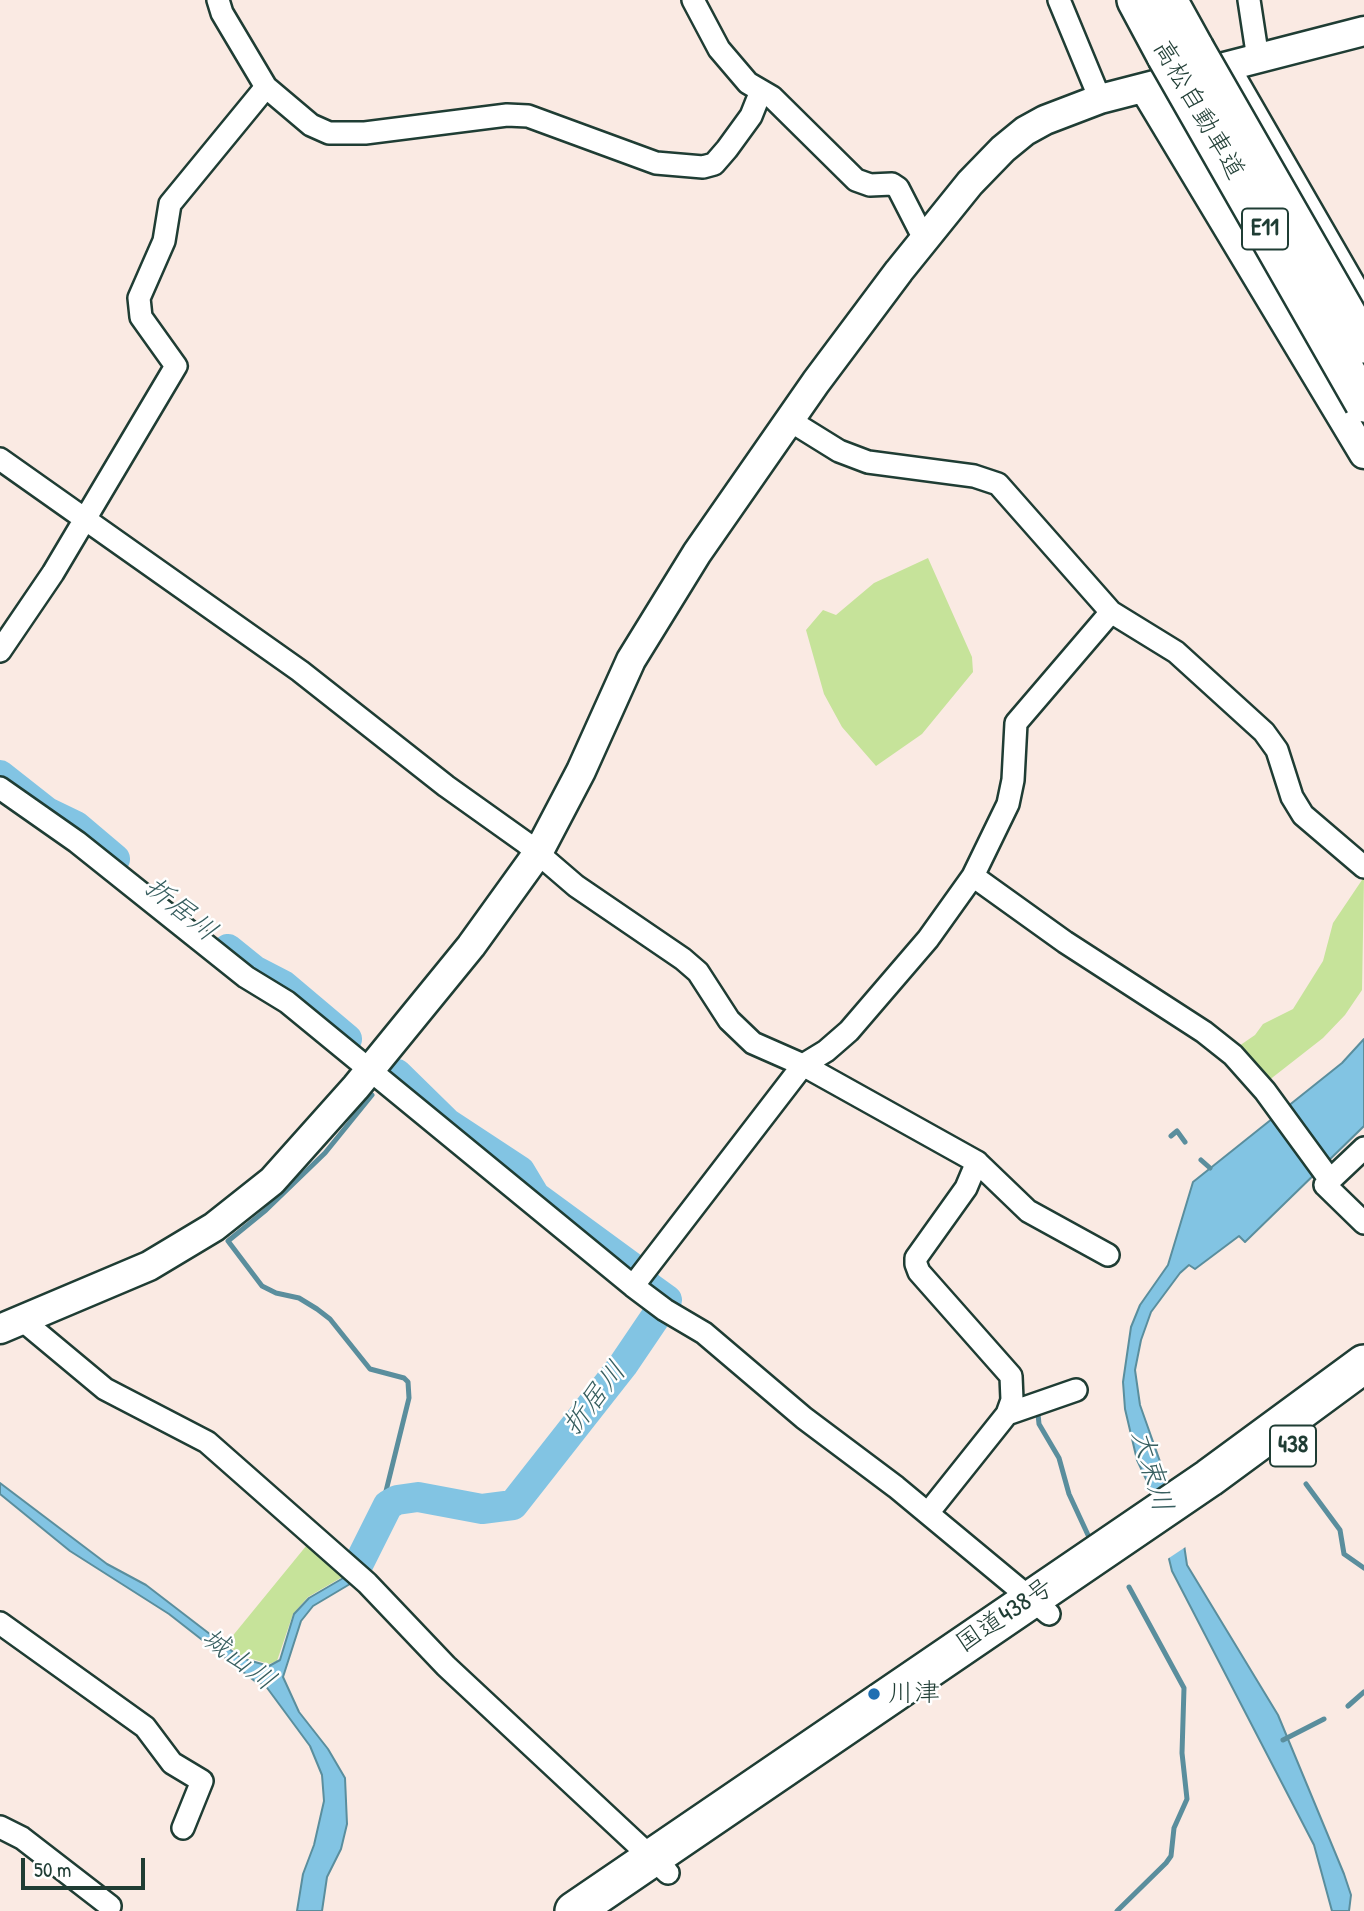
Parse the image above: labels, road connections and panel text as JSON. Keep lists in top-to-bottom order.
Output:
{
  "streets": {
    "highway": [
      "高松自動車道",
      "E11",
      "438",
      "国道438号"
    ]
  },
  "water": ["折居川", "大束川", "城山川"],
  "places": ["川津"],
  "scale_bar": "50 m"
}
